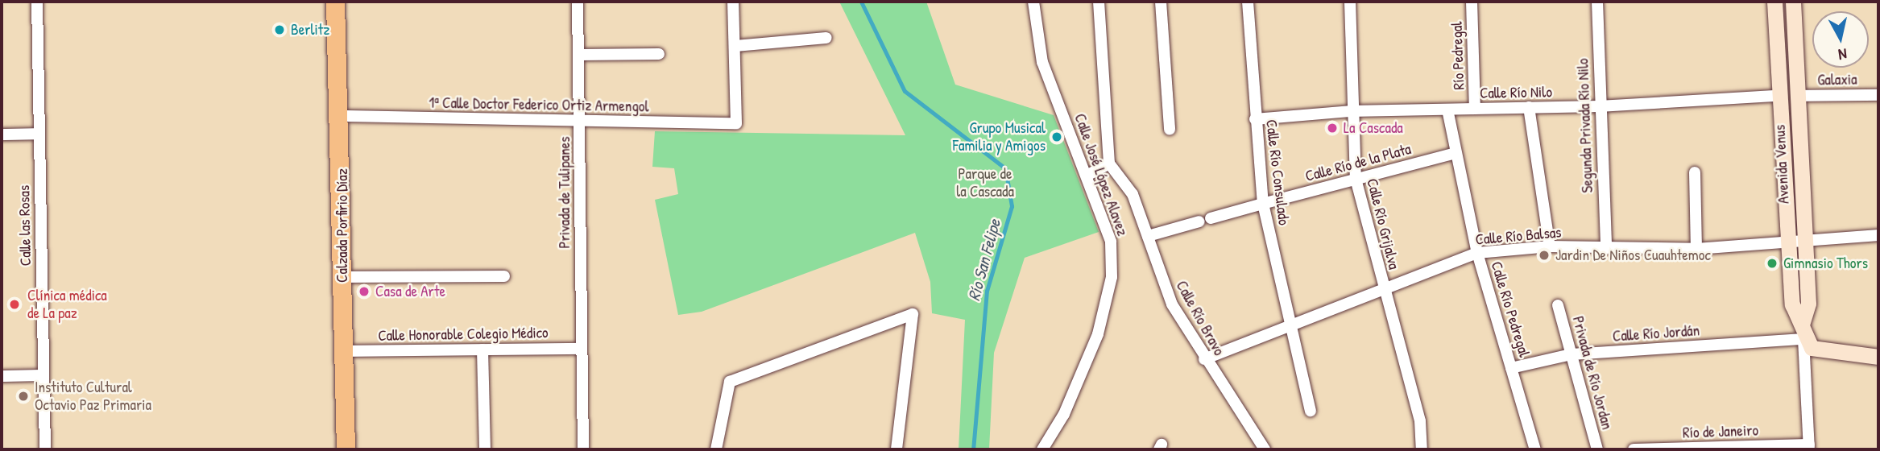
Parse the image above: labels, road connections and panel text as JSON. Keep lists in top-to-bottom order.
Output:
{
  "streets": {
    "main road": ["Avenida Venus", "Calzada Porfirio Díaz"],
    "street": [
      "Río Pedregal",
      "Galaxia",
      "Calle Río Nilo",
      "1ª Calle Doctor Federico Ortiz Armengol",
      "Segunda Privada Río Nilo",
      "Calle Río de la Plata",
      "Calle Río Consulado",
      "Calle José López Alavez",
      "Privada de Tulipanes",
      "Calle Río Grijalva",
      "Calle las Rosas",
      "Calle Río Balsas",
      "Calle Río Pedregal",
      "Calle Río Bravo",
      "Calle Río Jordán",
      "Calle Honorable Colegio Médico",
      "Privada de Río Jordan",
      "Río de Janeiro"
    ]
  },
  "crossings": [
    ["Río Pedregal", "Calle Río Nilo"],
    ["Galaxia", "Avenida Venus"],
    ["Calle Río Nilo", "Segunda Privada Río Nilo"],
    ["Calle Río Nilo", "Avenida Venus"],
    ["Calle Río Nilo", "Calle Río Consulado"],
    ["Calle Río Nilo", "Calle Río Grijalva"],
    ["Calle Río Nilo", "Calle Río Pedregal"],
    ["1ª Calle Doctor Federico Ortiz Armengol", "Privada de Tulipanes"],
    ["1ª Calle Doctor Federico Ortiz Armengol", "Calzada Porfirio Díaz"],
    ["Segunda Privada Río Nilo", "Calle Río Balsas"],
    ["Calle Río de la Plata", "Calle Río Consulado"],
    ["Calle Río de la Plata", "Calle Río Grijalva"],
    ["Calle Río de la Plata", "Calle Río Pedregal"],
    ["Calle Río de la Plata", "Calle Río Bravo"],
    ["Avenida Venus", "Calle Río Balsas"],
    ["Avenida Venus", "Calle Río Jordán"],
    ["Calle Río Consulado", "Calle Río Balsas"],
    ["Privada de Tulipanes", "Calle Honorable Colegio Médico"],
    ["Calle Río Grijalva", "Calle Río Balsas"],
    ["Calzada Porfirio Díaz", "Calle Honorable Colegio Médico"],
    ["Calle Río Balsas", "Calle Río Pedregal"],
    ["Calle Río Balsas", "Calle Río Bravo"],
    ["Calle Río Pedregal", "Calle Río Jordán"],
    ["Calle Río Jordán", "Privada de Río Jordan"]
  ],
  "water": ["Río San Felipe"],
  "parks": ["Parque de la Cascada"],
  "places": [
    "Berlitz",
    "La Cascada",
    "Grupo Musical Familia y Amigos",
    "Jardin De Niños Cuauhtemoc",
    "Gimnasio Thors",
    "Casa de Arte",
    "Clínica médica de La paz",
    "Instituto Cultural Octavio Paz Primaria"
  ],
  "north": "bottom"
}
